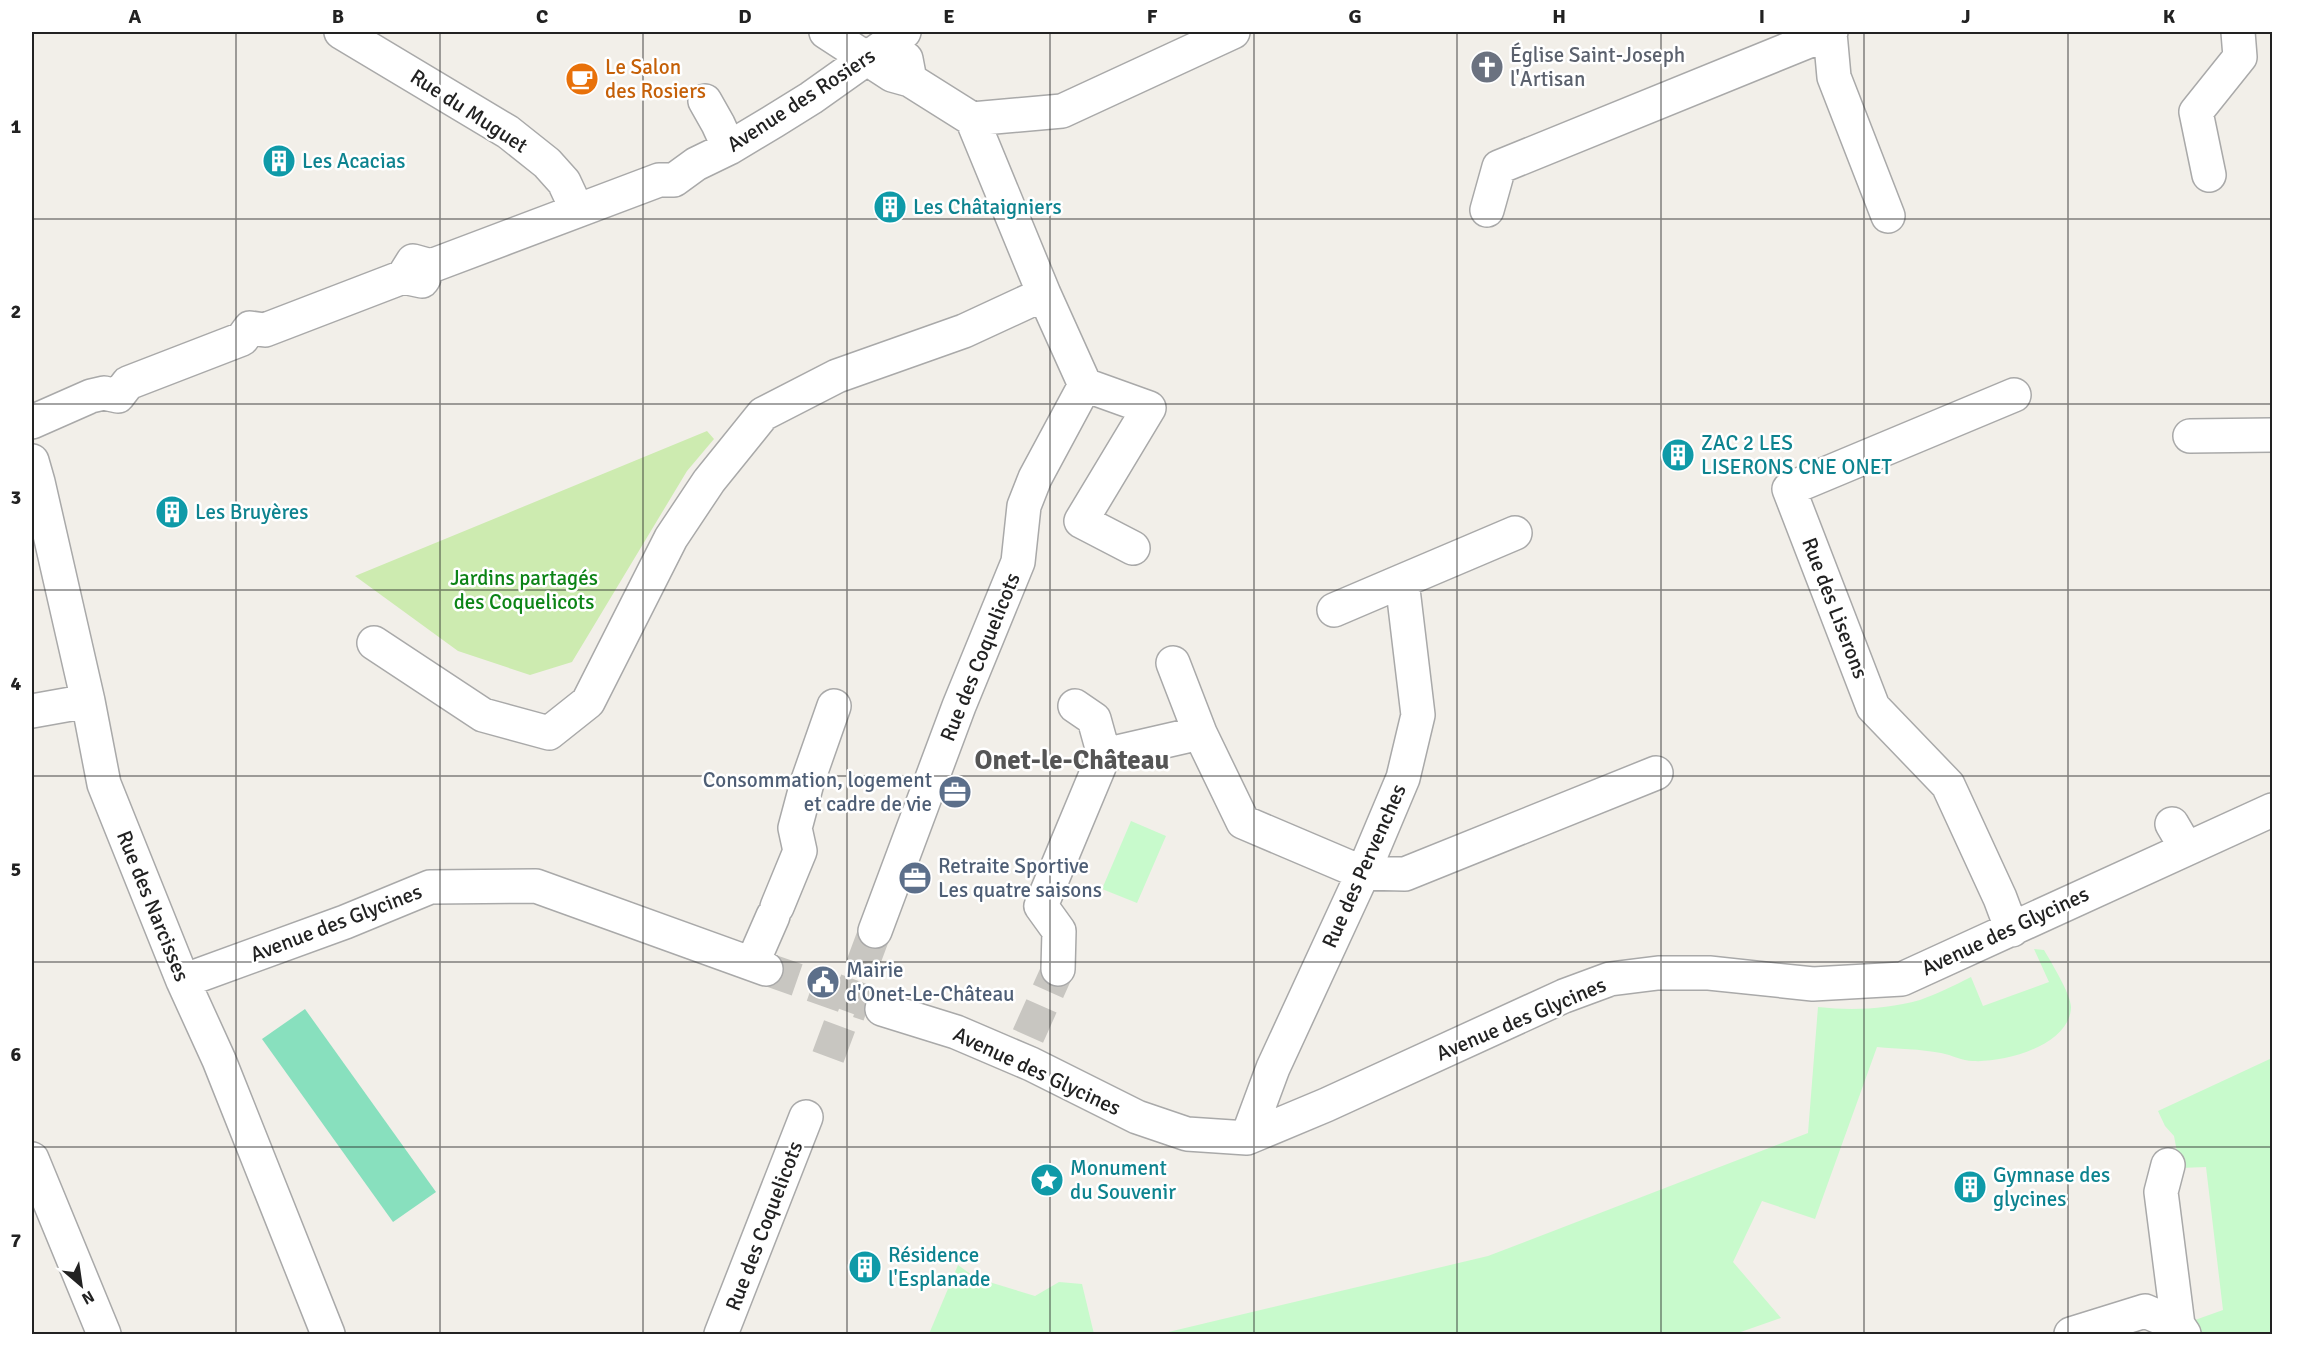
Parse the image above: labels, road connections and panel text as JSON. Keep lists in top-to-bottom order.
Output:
{
  "streets": {
    "street": [
      "Avenue des Rosiers",
      "Rue du Muguet",
      "Rue des Liserons",
      "Rue des Coquelicots",
      "Rue des Pervenches",
      "Rue des Narcisses",
      "Avenue des Glycines"
    ]
  },
  "crossings": [
    ["Avenue des Rosiers", "Rue du Muguet"],
    ["Rue des Liserons", "Avenue des Glycines"],
    ["Rue des Pervenches", "Avenue des Glycines"],
    ["Rue des Narcisses", "Avenue des Glycines"]
  ],
  "districts": ["Onet-le-Château"],
  "parks": ["Jardins partagés des Coquelicots"],
  "places": {
    "church": ["Église Saint-Joseph l'Artisan"],
    "cafe": ["Le Salon des Rosiers"],
    "building": [
      "Les Acacias",
      "Les Châtaigniers",
      "ZAC 2 LES LISERONS CNE ONET",
      "Les Bruyères",
      "Gymnase des glycines",
      "Résidence l'Esplanade"
    ],
    "office": ["Consommation, logement et cadre de vie", "Retraite Sportive Les quatre saisons"],
    "public building": ["Mairie d'Onet-Le-Château"],
    "place": ["Monument du Souvenir"]
  },
  "north": "bottom right",
  "grid": {
    "columns": [
      "A",
      "B",
      "C",
      "D",
      "E",
      "F",
      "G",
      "H",
      "I",
      "J",
      "K"
    ],
    "rows": [
      "1",
      "2",
      "3",
      "4",
      "5",
      "6",
      "7"
    ]
  }
}
